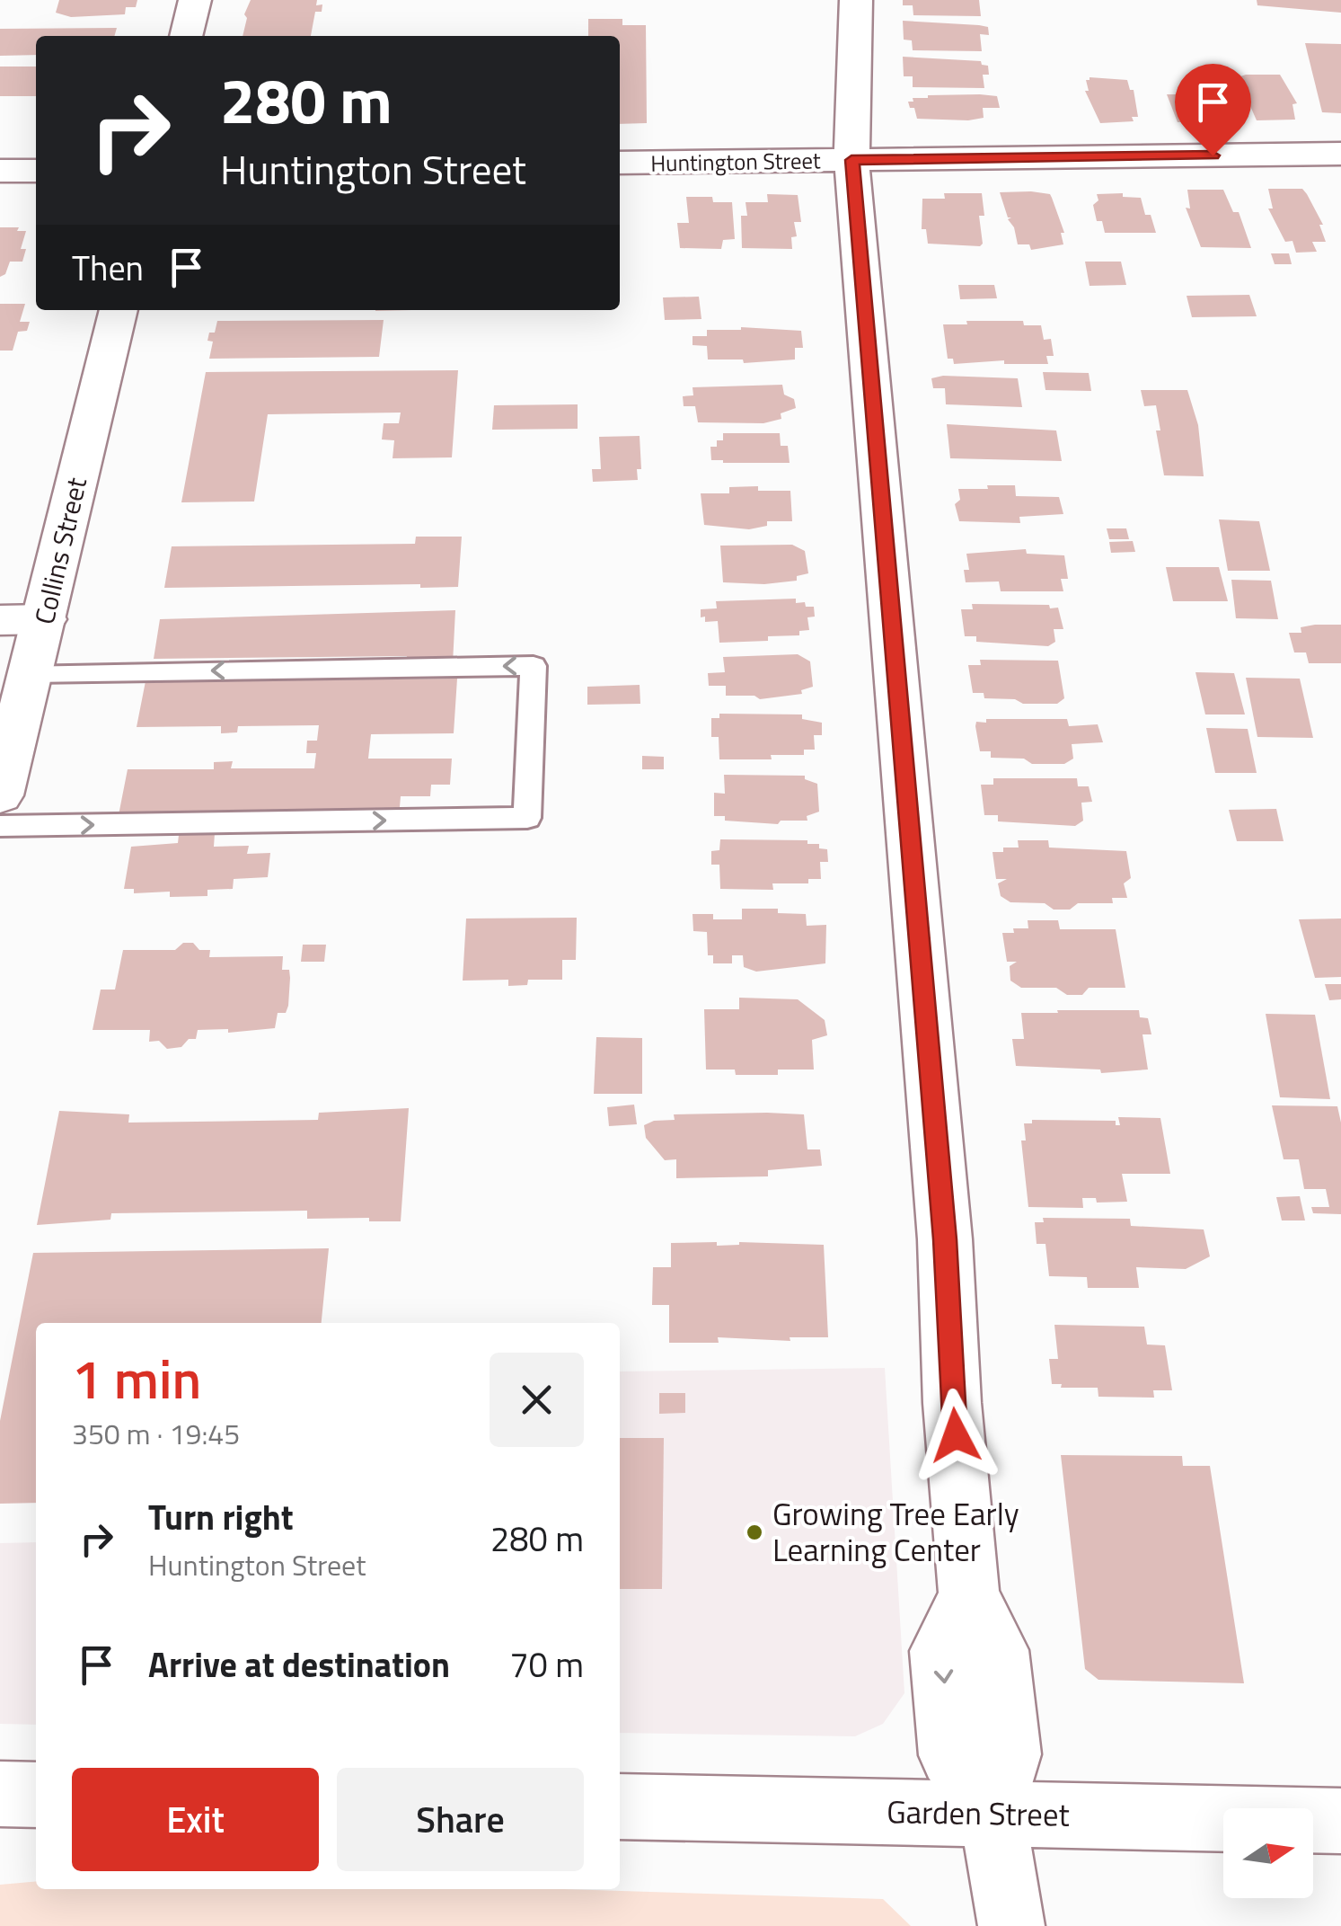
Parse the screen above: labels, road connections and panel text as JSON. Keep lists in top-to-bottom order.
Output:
{
  "streets": {
    "street": ["Huntington Street", "Collins Street", "Garden Street"]
  },
  "places": ["Growing Tree Early Learning Center"],
  "north": "right",
  "page": {
    "turn": ["280 m", "Huntington Street"],
    "then": "Then",
    "heading": ["1 min", "350 m · 19:45"],
    "list": [
      {
        "name": "Turn right",
        "note": "Huntington Street",
        "value": "280 m"
      },
      {
        "name": "Arrive at destination",
        "value": "70 m"
      }
    ],
    "buttons": ["Exit", "Share"]
  }
}
